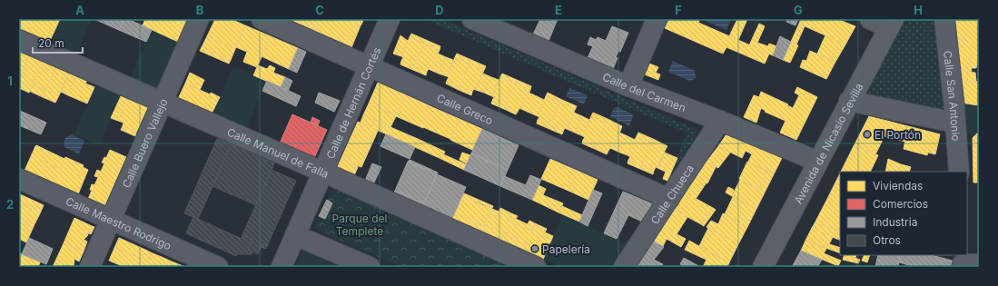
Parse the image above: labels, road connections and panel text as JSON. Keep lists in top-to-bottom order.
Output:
{
  "streets": {
    "main road": ["Avenida de Nicasio Sevilla"],
    "street": [
      "Calle del Carmen",
      "Calle San Antonio",
      "Calle de Hernán Cortés",
      "Calle Greco",
      "Calle Buero Vallejo",
      "Calle Manuel de Falla",
      "Calle Chueca",
      "Calle Maestro Rodrigo"
    ]
  },
  "crossings": [
    ["Calle del Carmen", "Avenida de Nicasio Sevilla"],
    ["Calle del Carmen", "Calle Chueca"],
    ["Calle de Hernán Cortés", "Calle Greco"],
    ["Calle de Hernán Cortés", "Calle Manuel de Falla"],
    ["Calle Greco", "Calle Chueca"],
    ["Calle Buero Vallejo", "Calle Manuel de Falla"],
    ["Calle Buero Vallejo", "Calle Maestro Rodrigo"]
  ],
  "parks": ["Parque del Templete"],
  "places": ["El Portón", "Papelería"],
  "legend": [
    "Viviendas",
    "Comercios",
    "Industria",
    "Otros"
  ],
  "scale_bar": "20 m",
  "grid": {
    "columns": [
      "A",
      "B",
      "C",
      "D",
      "E",
      "F",
      "G",
      "H"
    ],
    "rows": ["1", "2"]
  }
}
